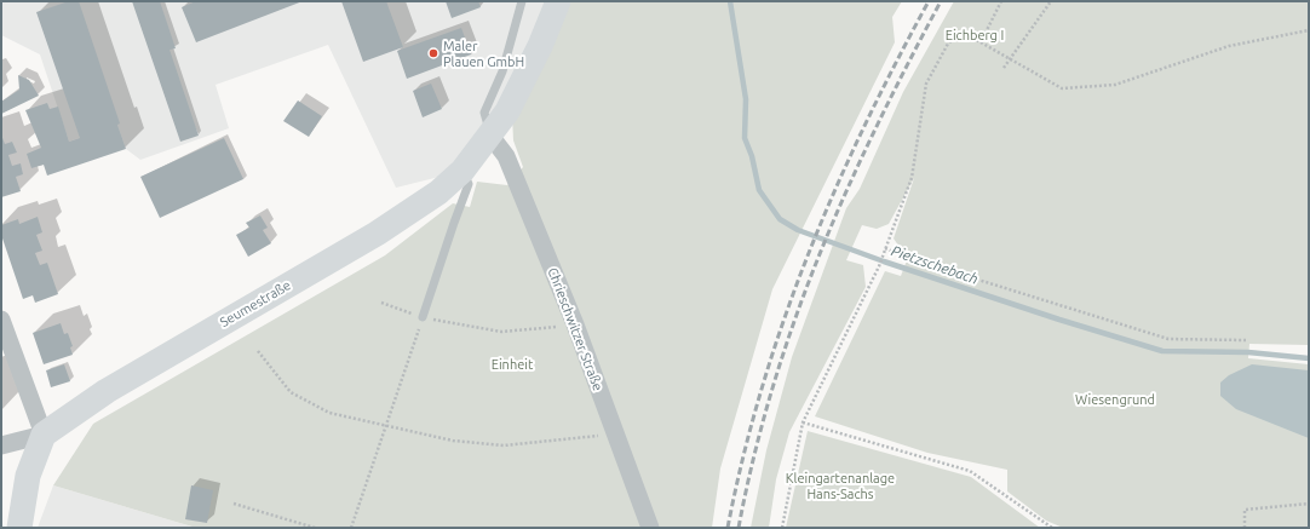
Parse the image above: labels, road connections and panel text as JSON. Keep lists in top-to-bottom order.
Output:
{
  "streets": {
    "street": ["Seumestraße", "Chrieschwitzer Straße"]
  },
  "crossings": [
    ["Seumestraße", "Chrieschwitzer Straße"]
  ],
  "water": ["Pietzschebach"],
  "parks": [
    "Eichberg I",
    "Einheit",
    "Wiesengrund",
    "Kleingartenanlage Hans-Sachs"
  ],
  "places": ["Maler Plauen GmbH"]
}
